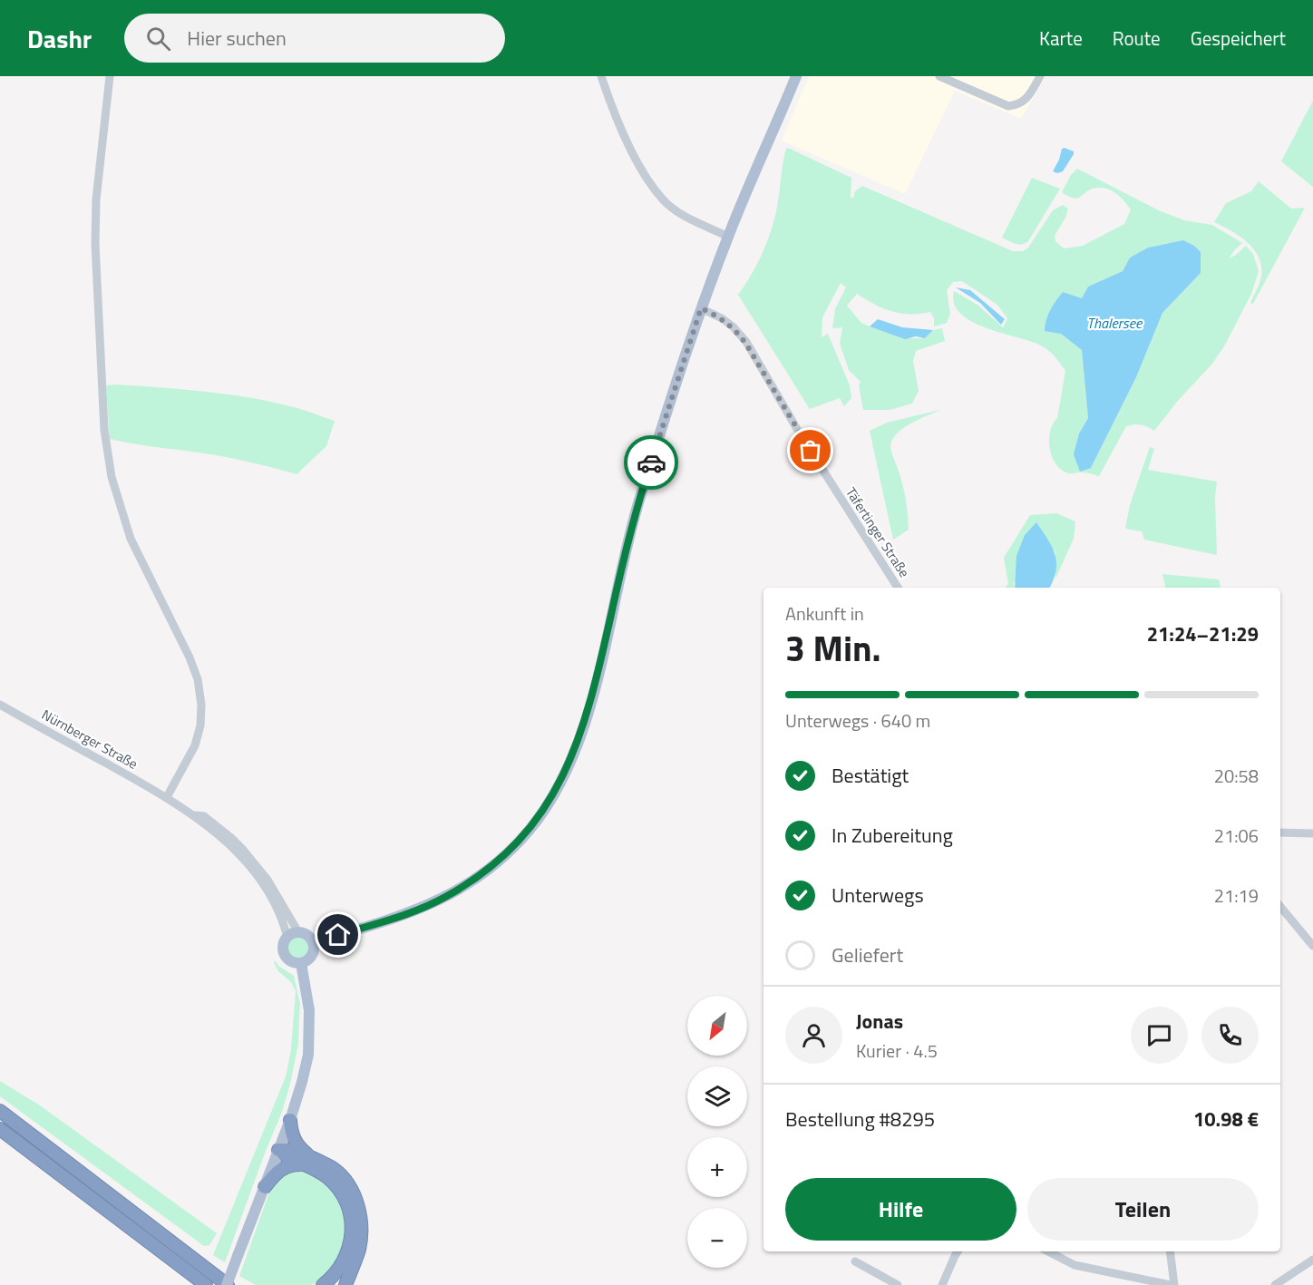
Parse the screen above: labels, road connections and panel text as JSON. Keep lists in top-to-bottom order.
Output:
{
  "streets": {
    "street": ["Täfertinger Straße", "Nürnberger Straße"]
  },
  "water": ["Thalersee"],
  "north": "bottom left",
  "page": {
    "header": "Dashr",
    "search": "Hier suchen",
    "nav": ["Karte", "Route", "Gespeichert"],
    "heading": ["3 Min.", "Ankunft in", "21:24–21:29"],
    "panel": [
      "Jonas",
      "Kurier · 4.5",
      "Bestellung #8295",
      "10.98 €"
    ],
    "bar": "Unterwegs · 640 m",
    "list": [
      ["Bestätigt", "20:58"],
      ["In Zubereitung", "21:06"],
      ["Unterwegs", "21:19"],
      "Geliefert"
    ],
    "map_buttons": ["+", "−"],
    "buttons": ["Hilfe", "Teilen"]
  }
}
